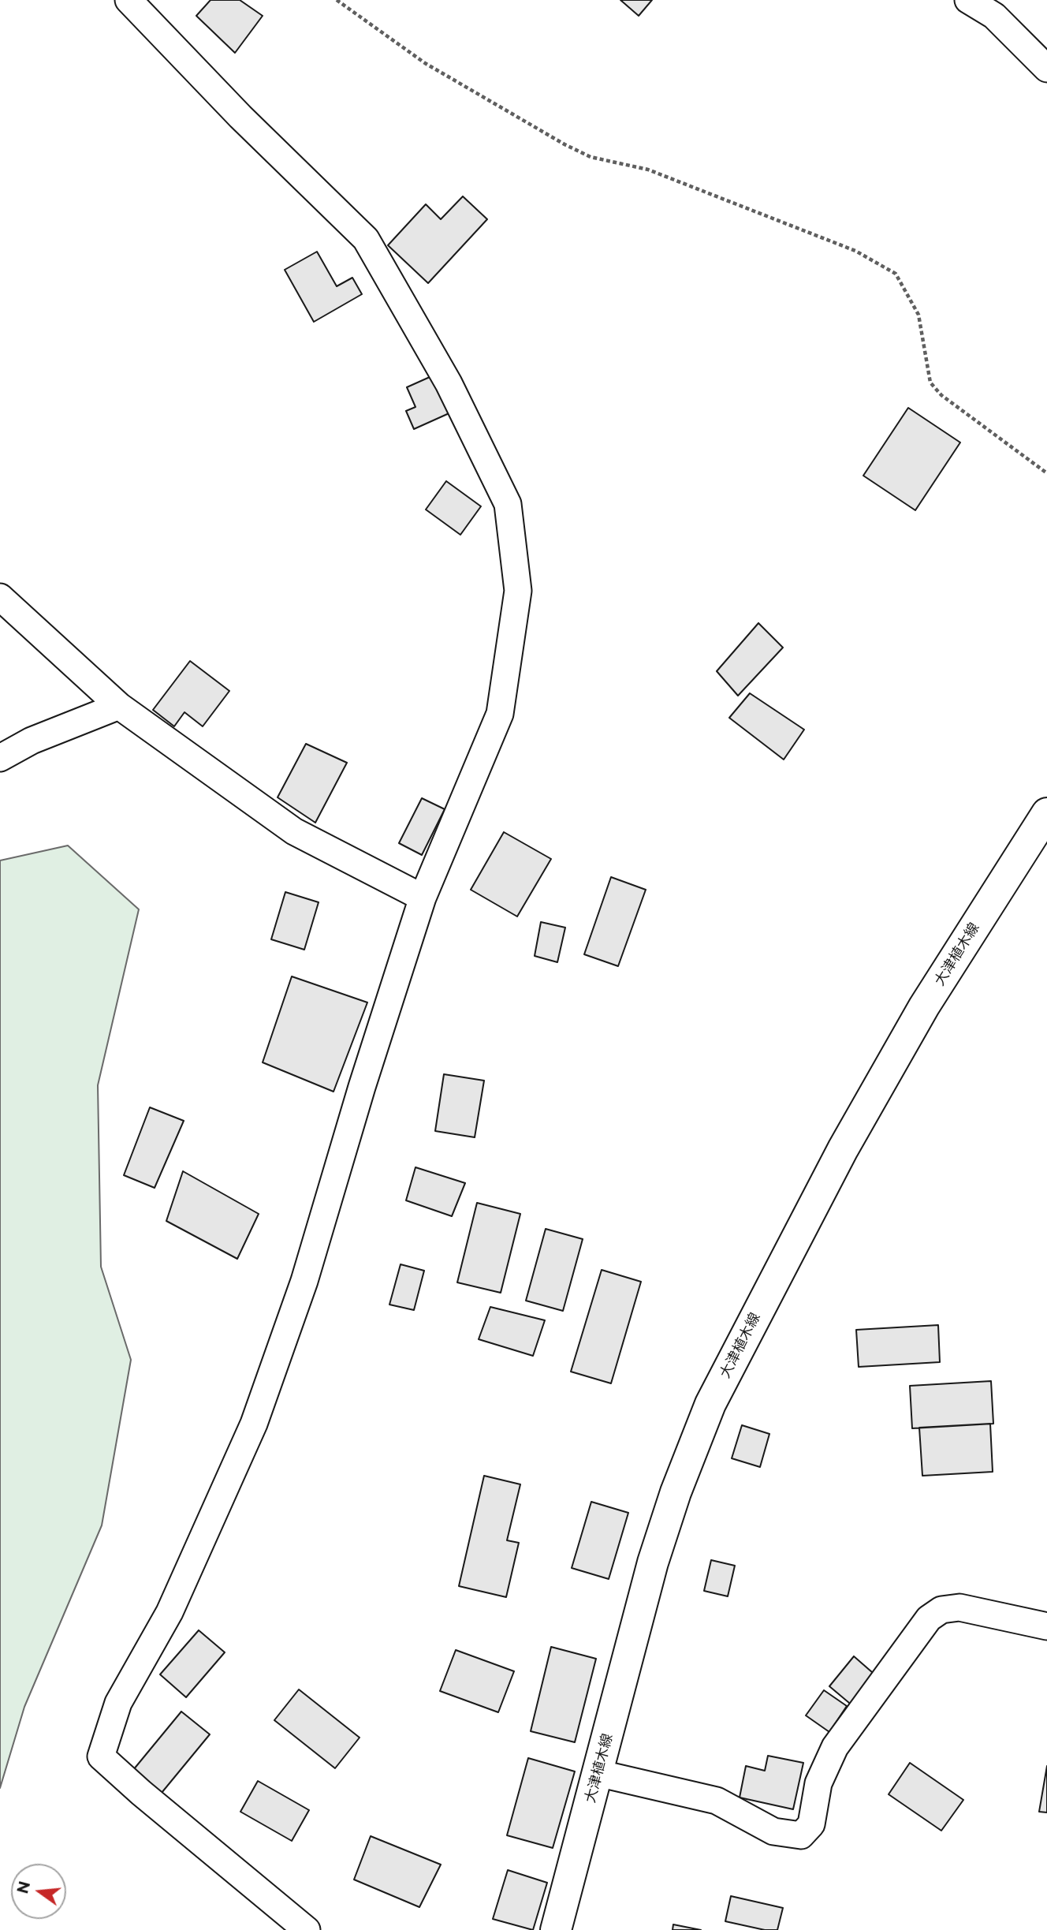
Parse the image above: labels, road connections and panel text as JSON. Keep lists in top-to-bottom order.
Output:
{
  "streets": {
    "main road": ["大津植木線"]
  },
  "north": "left"
}
